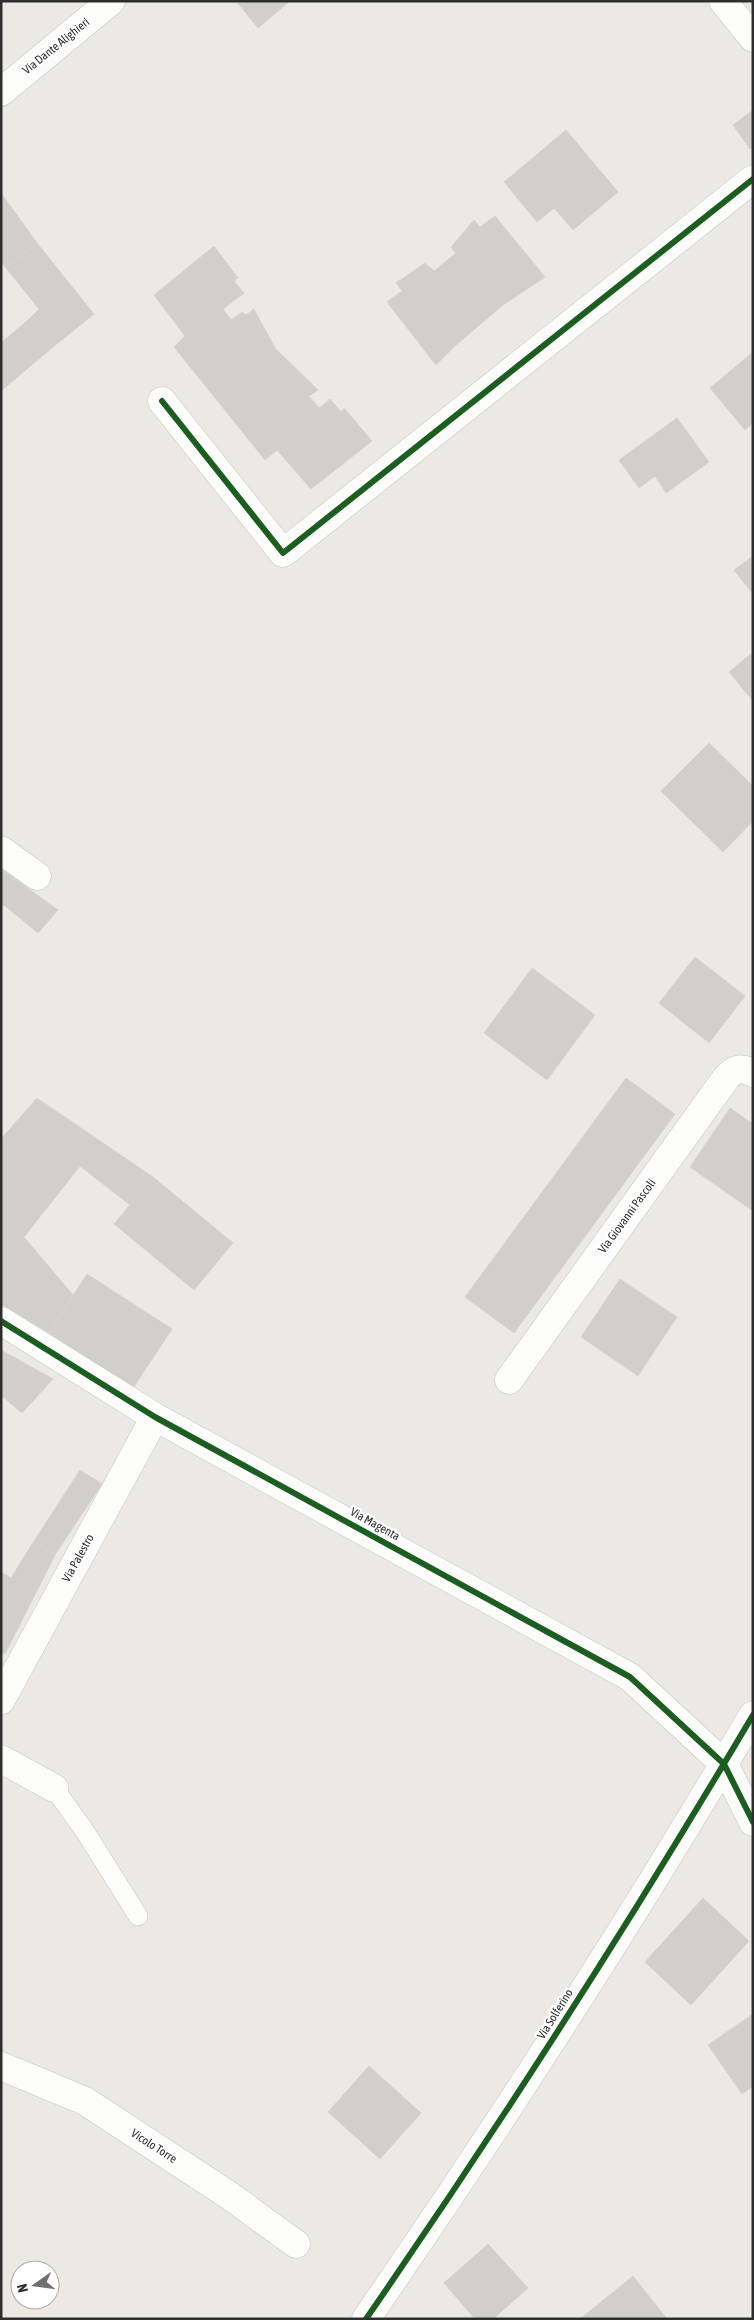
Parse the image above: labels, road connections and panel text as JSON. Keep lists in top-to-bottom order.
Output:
{
  "streets": {
    "street": [
      "Via Dante Alighieri",
      "Via Giovanni Pascoli",
      "Via Magenta",
      "Via Palestro",
      "Via Solferino",
      "Vicolo Torre"
    ]
  },
  "crossings": [
    ["Via Magenta", "Via Palestro"],
    ["Via Magenta", "Via Solferino"]
  ],
  "north": "left"
}
